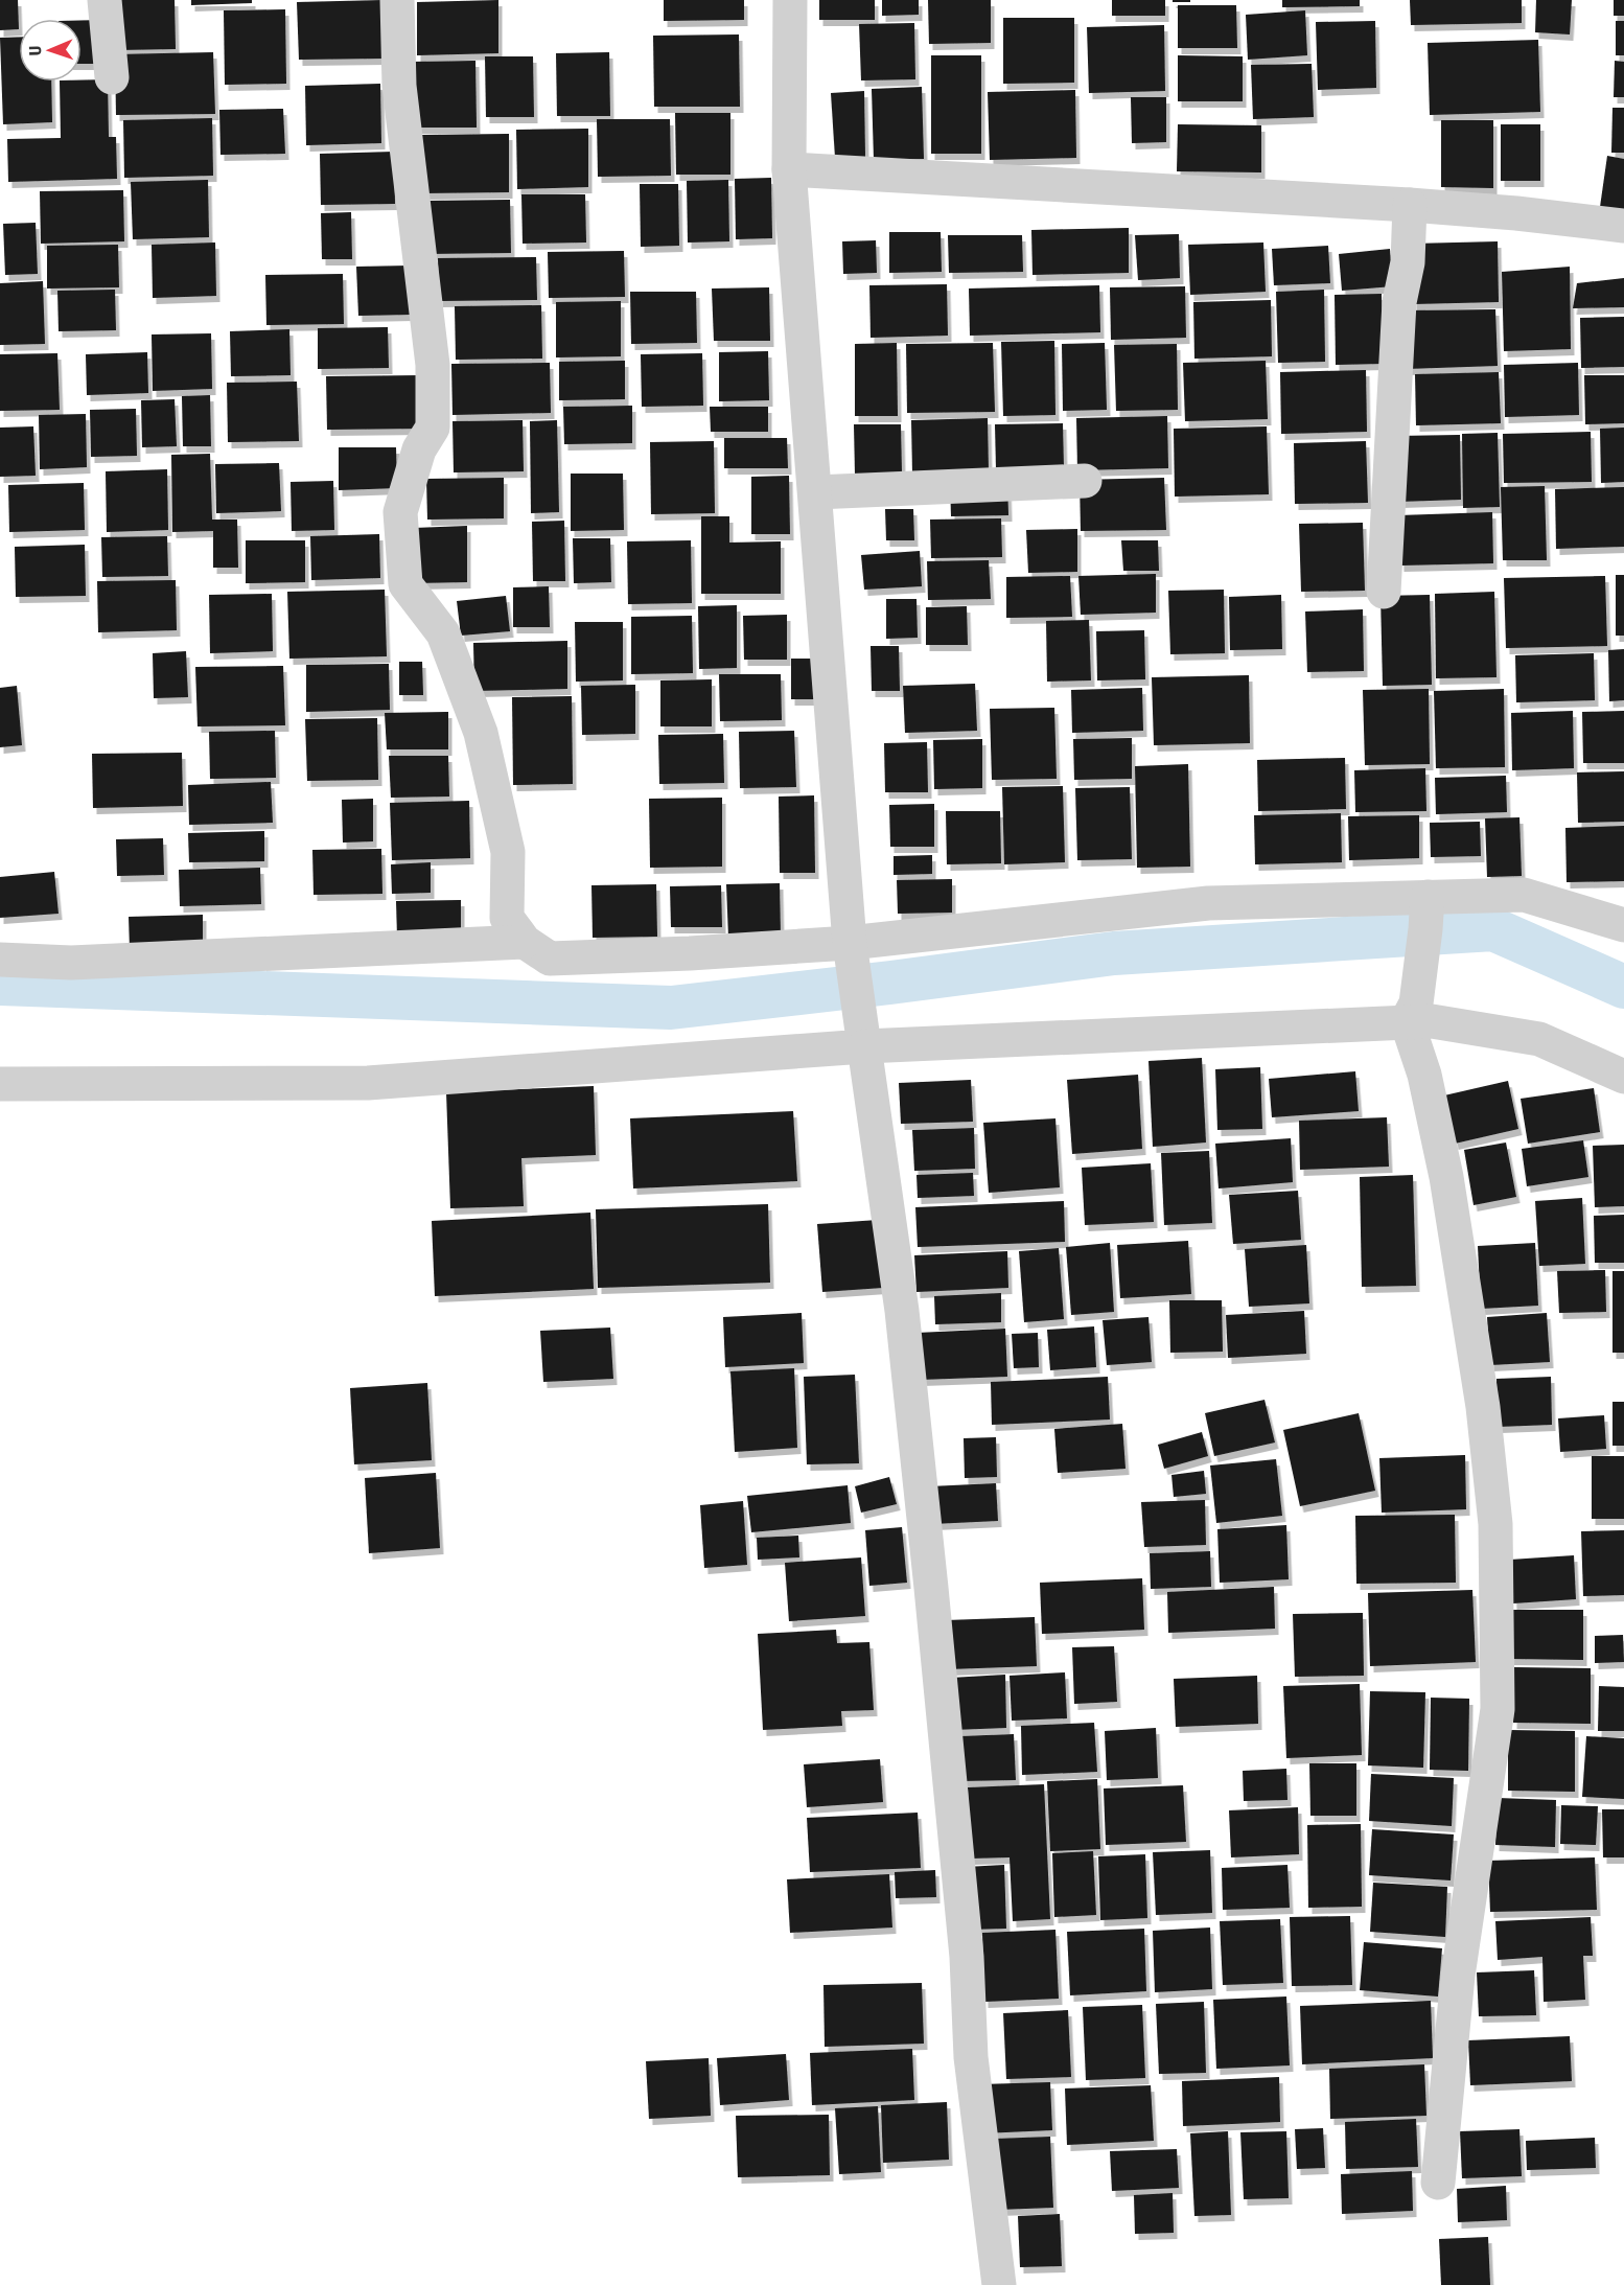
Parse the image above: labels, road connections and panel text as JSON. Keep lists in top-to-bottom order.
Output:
{
  "north": "left"
}
